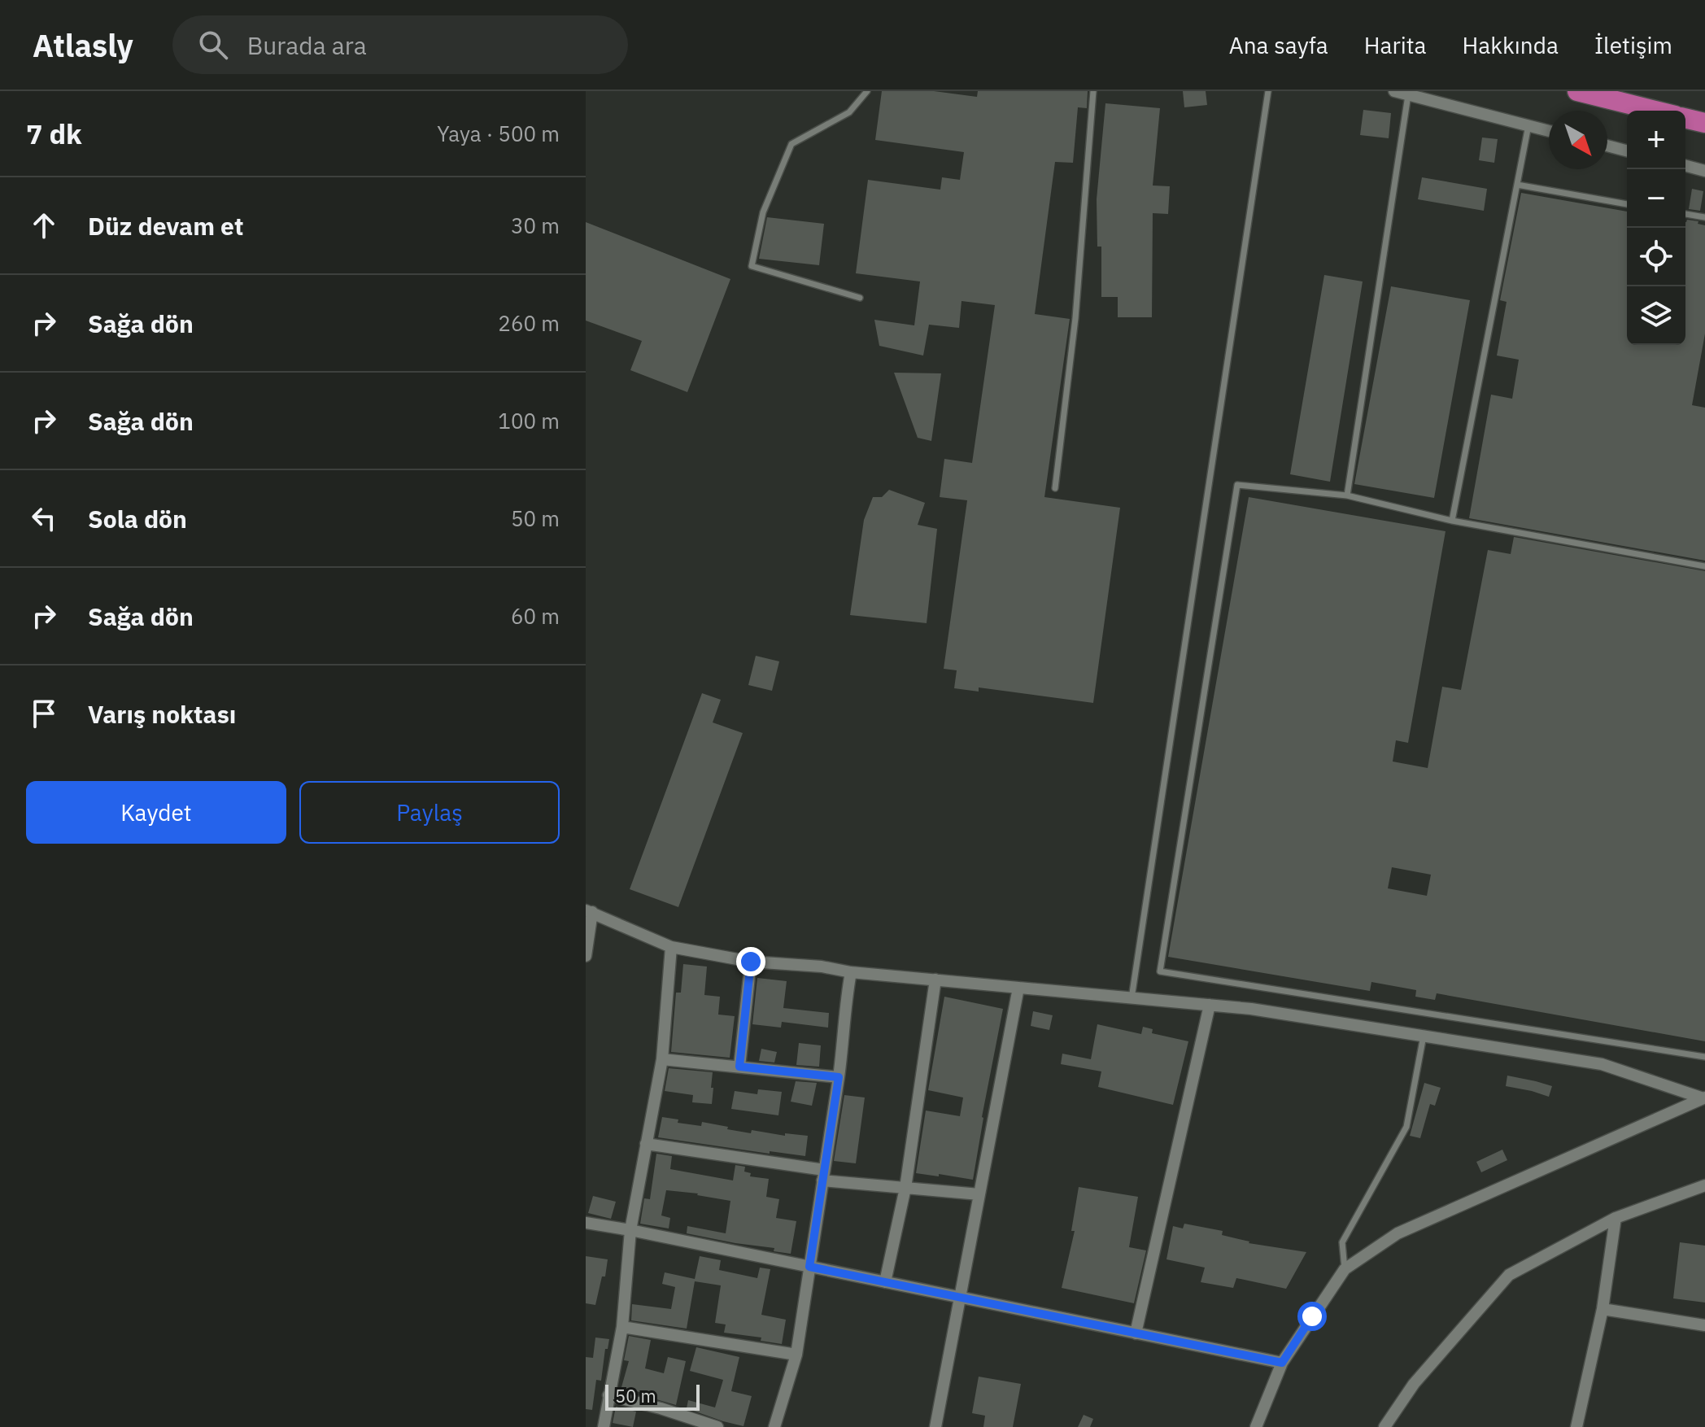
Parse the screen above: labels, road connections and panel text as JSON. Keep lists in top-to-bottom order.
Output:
{
  "scale_bar": "50 m",
  "north": "bottom right",
  "page": {
    "header": "Atlasly",
    "search": "Burada ara",
    "nav": [
      "Ana sayfa",
      "Harita",
      "Hakkında",
      "İletişim"
    ],
    "heading": ["7 dk", "Yaya · 500 m"],
    "map_buttons": ["+", "−"],
    "list": [
      ["Düz devam et", "30 m"],
      ["Sağa dön", "260 m"],
      ["Sağa dön", "100 m"],
      ["Sola dön", "50 m"],
      ["Sağa dön", "60 m"],
      "Varış noktası"
    ],
    "buttons": ["Kaydet", "Paylaş"],
    "scale": "50 m"
  }
}
